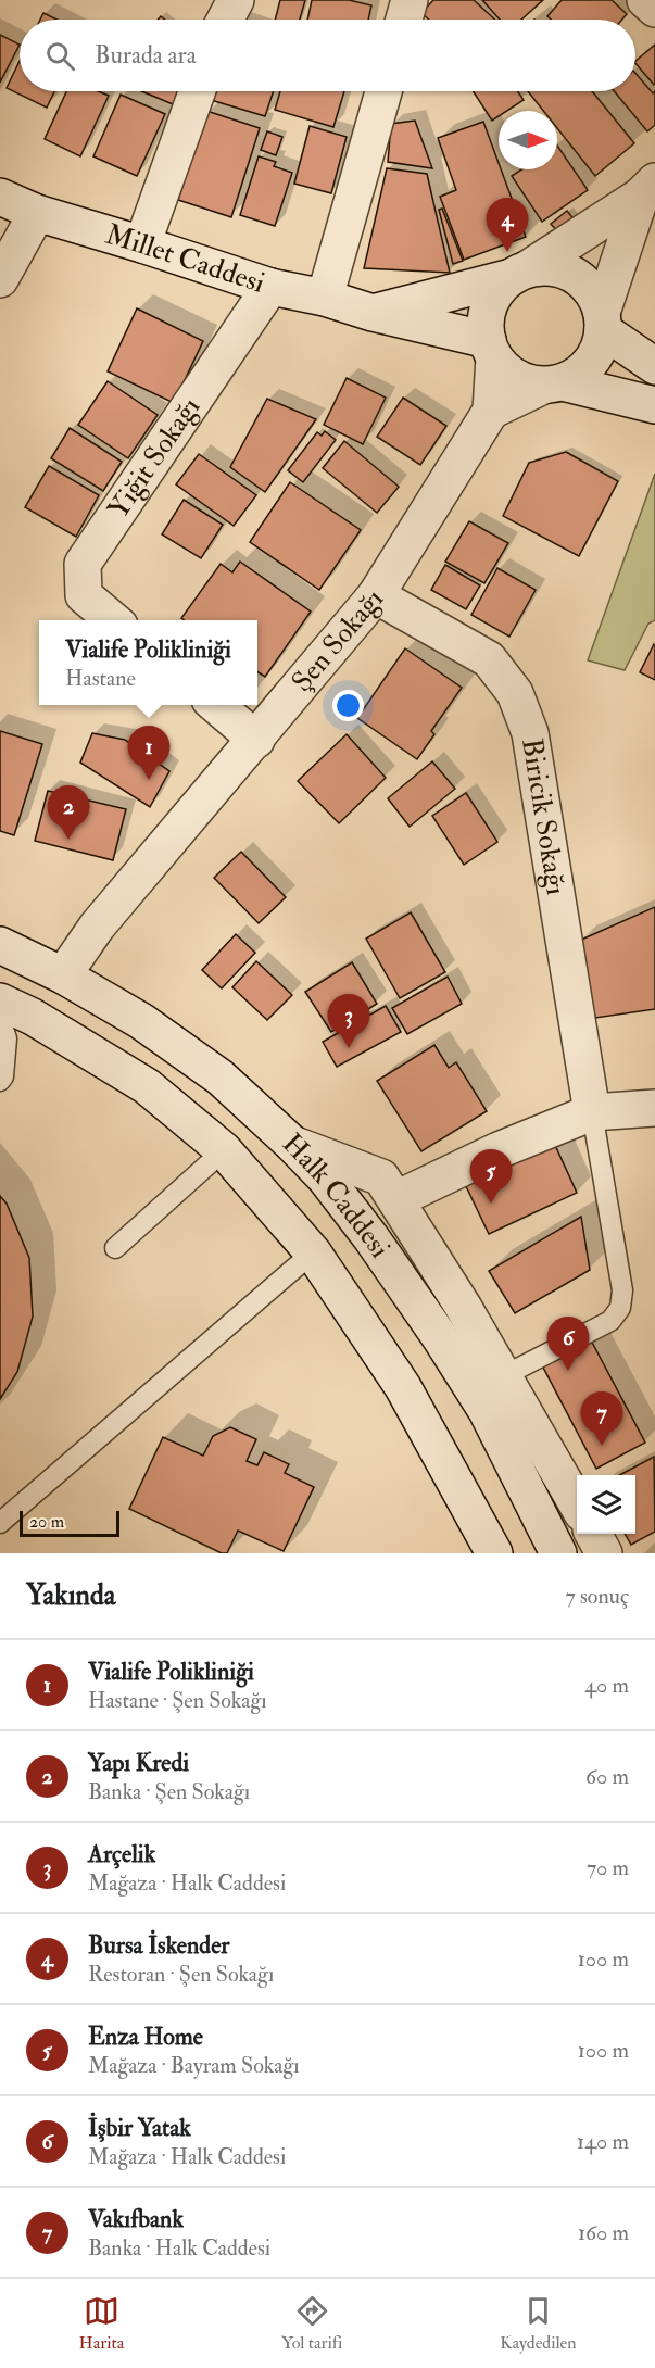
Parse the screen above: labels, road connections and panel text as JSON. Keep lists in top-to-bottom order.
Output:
{
  "streets": {
    "street": [
      "Millet Caddesi",
      "Yiğit Sokağı",
      "Şen Sokağı",
      "Biricik Sokağı",
      "Halk Caddesi"
    ]
  },
  "crossings": [
    ["Millet Caddesi", "Yiğit Sokağı"],
    ["Millet Caddesi", "Şen Sokağı"],
    ["Şen Sokağı", "Biricik Sokağı"],
    ["Şen Sokağı", "Halk Caddesi"]
  ],
  "scale_bar": "20 m",
  "north": "right",
  "page": {
    "search": "Burada ara",
    "pins": [
      "4",
      "1",
      "2",
      "3",
      "5",
      "6",
      "7"
    ],
    "popup": ["Vialife Polikliniği", "Hastane"],
    "scale": "20 m",
    "heading": ["Yakında", "7 sonuç"],
    "list": [
      {
        "mark": "1",
        "name": "Vialife Polikliniği",
        "note": "Hastane · Şen Sokağı",
        "value": "40 m"
      },
      {
        "mark": "2",
        "name": "Yapı Kredi",
        "note": "Banka · Şen Sokağı",
        "value": "60 m"
      },
      {
        "mark": "3",
        "name": "Arçelik",
        "note": "Mağaza · Halk Caddesi",
        "value": "70 m"
      },
      {
        "mark": "4",
        "name": "Bursa İskender",
        "note": "Restoran · Şen Sokağı",
        "value": "100 m"
      },
      {
        "mark": "5",
        "name": "Enza Home",
        "note": "Mağaza · Bayram Sokağı",
        "value": "100 m"
      },
      {
        "mark": "6",
        "name": "İşbir Yatak",
        "note": "Mağaza · Halk Caddesi",
        "value": "140 m"
      },
      {
        "mark": "7",
        "name": "Vakıfbank",
        "note": "Banka · Halk Caddesi",
        "value": "160 m"
      }
    ],
    "nav": ["Harita", "Yol tarifi", "Kaydedilen"]
  }
}
